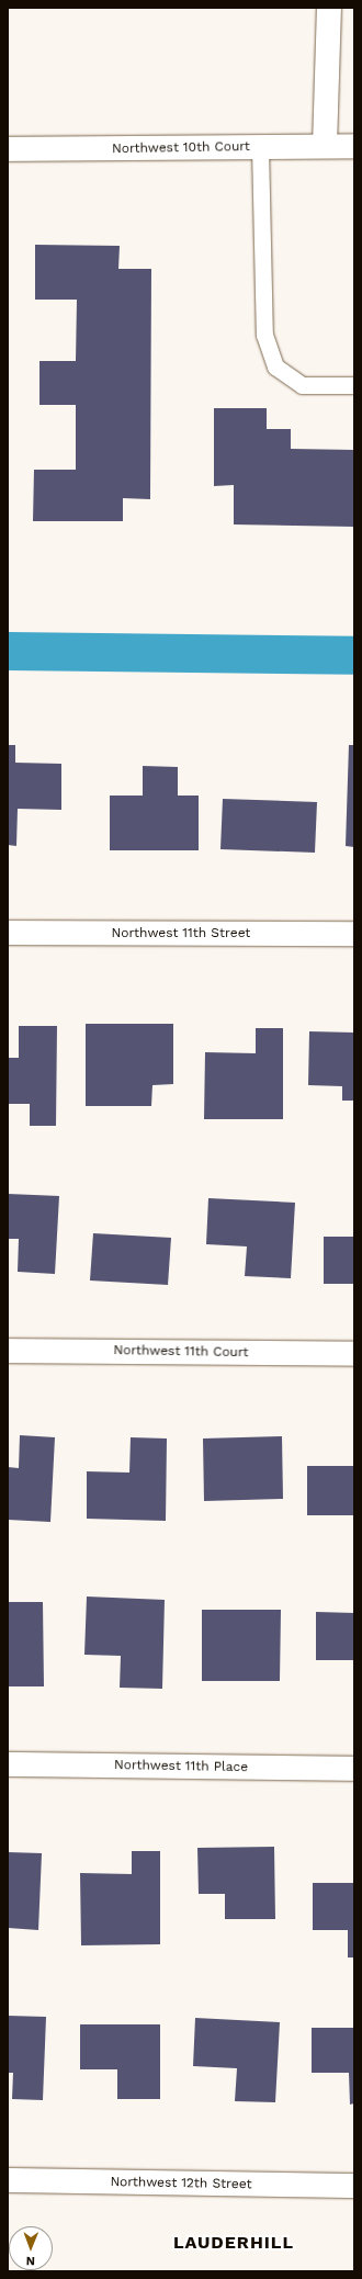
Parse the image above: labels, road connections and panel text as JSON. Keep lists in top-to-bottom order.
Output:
{
  "streets": {
    "street": [
      "Northwest 10th Court",
      "Northwest 11th Street",
      "Northwest 11th Court",
      "Northwest 11th Place",
      "Northwest 12th Street"
    ]
  },
  "districts": ["LAUDERHILL"],
  "north": "bottom"
}
